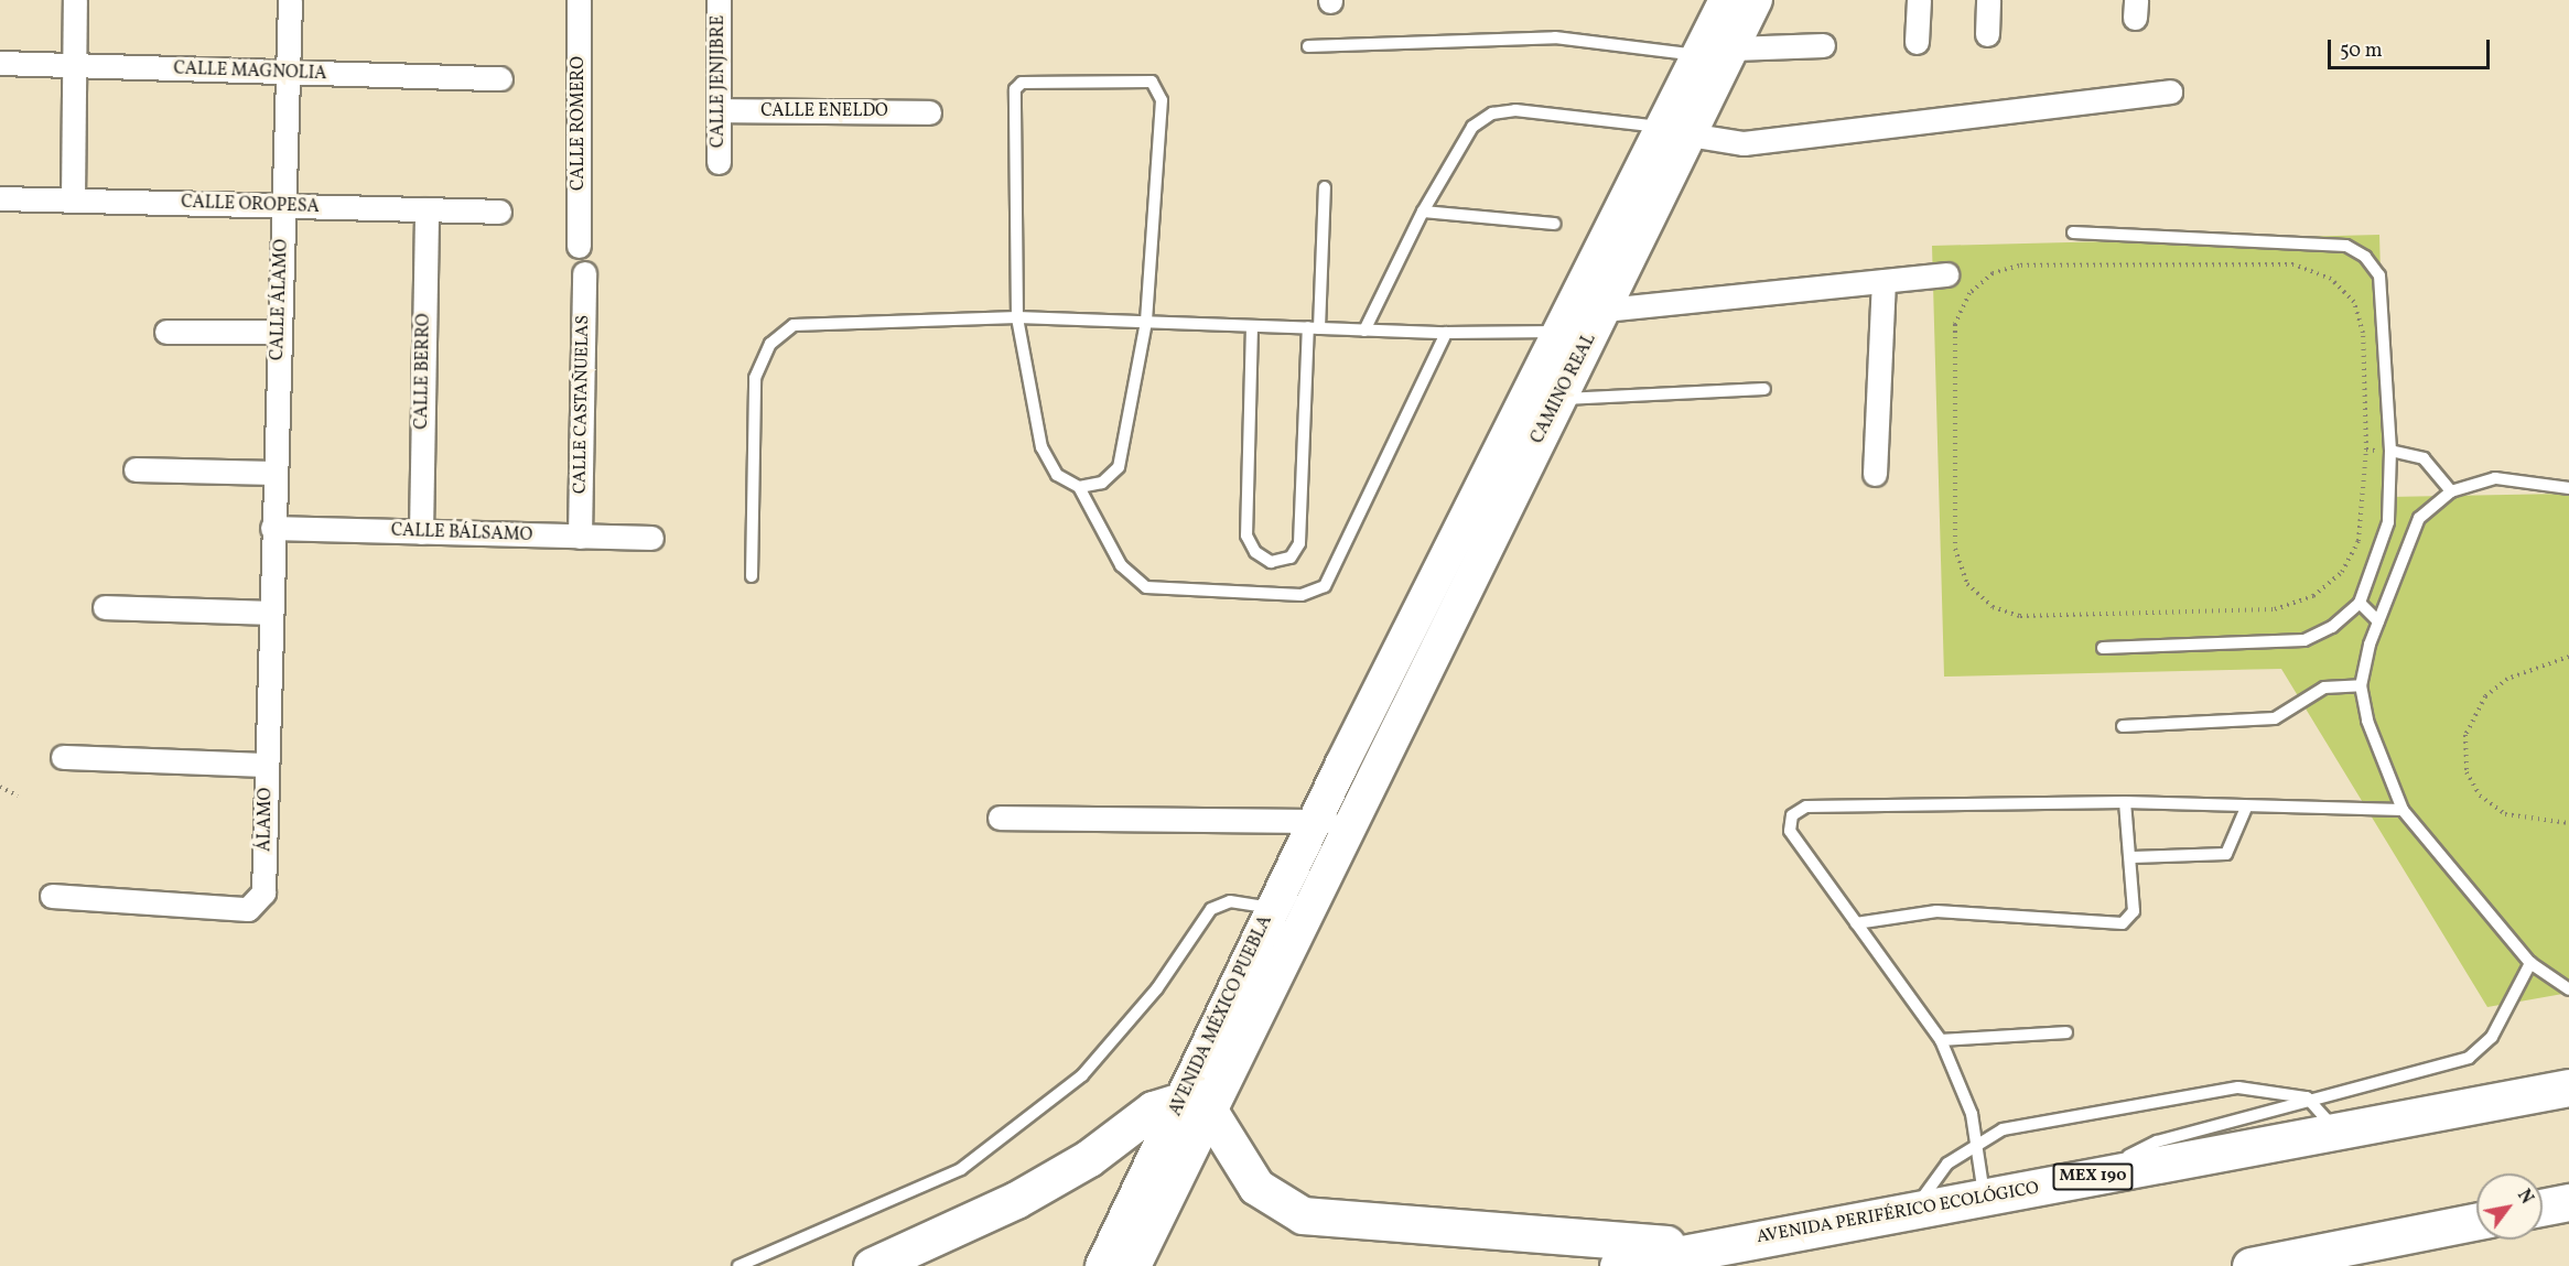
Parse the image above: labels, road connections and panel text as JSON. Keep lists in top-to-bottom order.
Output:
{
  "streets": {
    "highway": ["MEX 190", "AVENIDA PERIFÉRICO ECOLÓGICO"],
    "street": [
      "CALLE MAGNOLIA",
      "CALLE JENJIBRE",
      "CALLE ENELDO",
      "CALLE ROMERO",
      "CALLE OROPESA",
      "CALLE ÁLAMO",
      "CALLE BERRO",
      "CAMINO REAL",
      "CALLE CASTAÑUELAS",
      "CALLE BÁLSAMO",
      "ÁLAMO",
      "AVENIDA MÉXICO PUEBLA"
    ]
  },
  "crossings": [
    ["CALLE MAGNOLIA", "CALLE ÁLAMO"],
    ["CALLE JENJIBRE", "CALLE ENELDO"],
    ["CALLE OROPESA", "CALLE ÁLAMO"],
    ["CALLE OROPESA", "CALLE BERRO"],
    ["CALLE ÁLAMO", "CALLE BÁLSAMO"],
    ["CALLE ÁLAMO", "ÁLAMO"],
    ["CALLE BERRO", "CALLE BÁLSAMO"],
    ["CAMINO REAL", "AVENIDA MÉXICO PUEBLA"],
    ["CALLE CASTAÑUELAS", "CALLE BÁLSAMO"],
    ["CALLE BÁLSAMO", "ÁLAMO"]
  ],
  "scale_bar": "50 m",
  "north": "top right"
}
